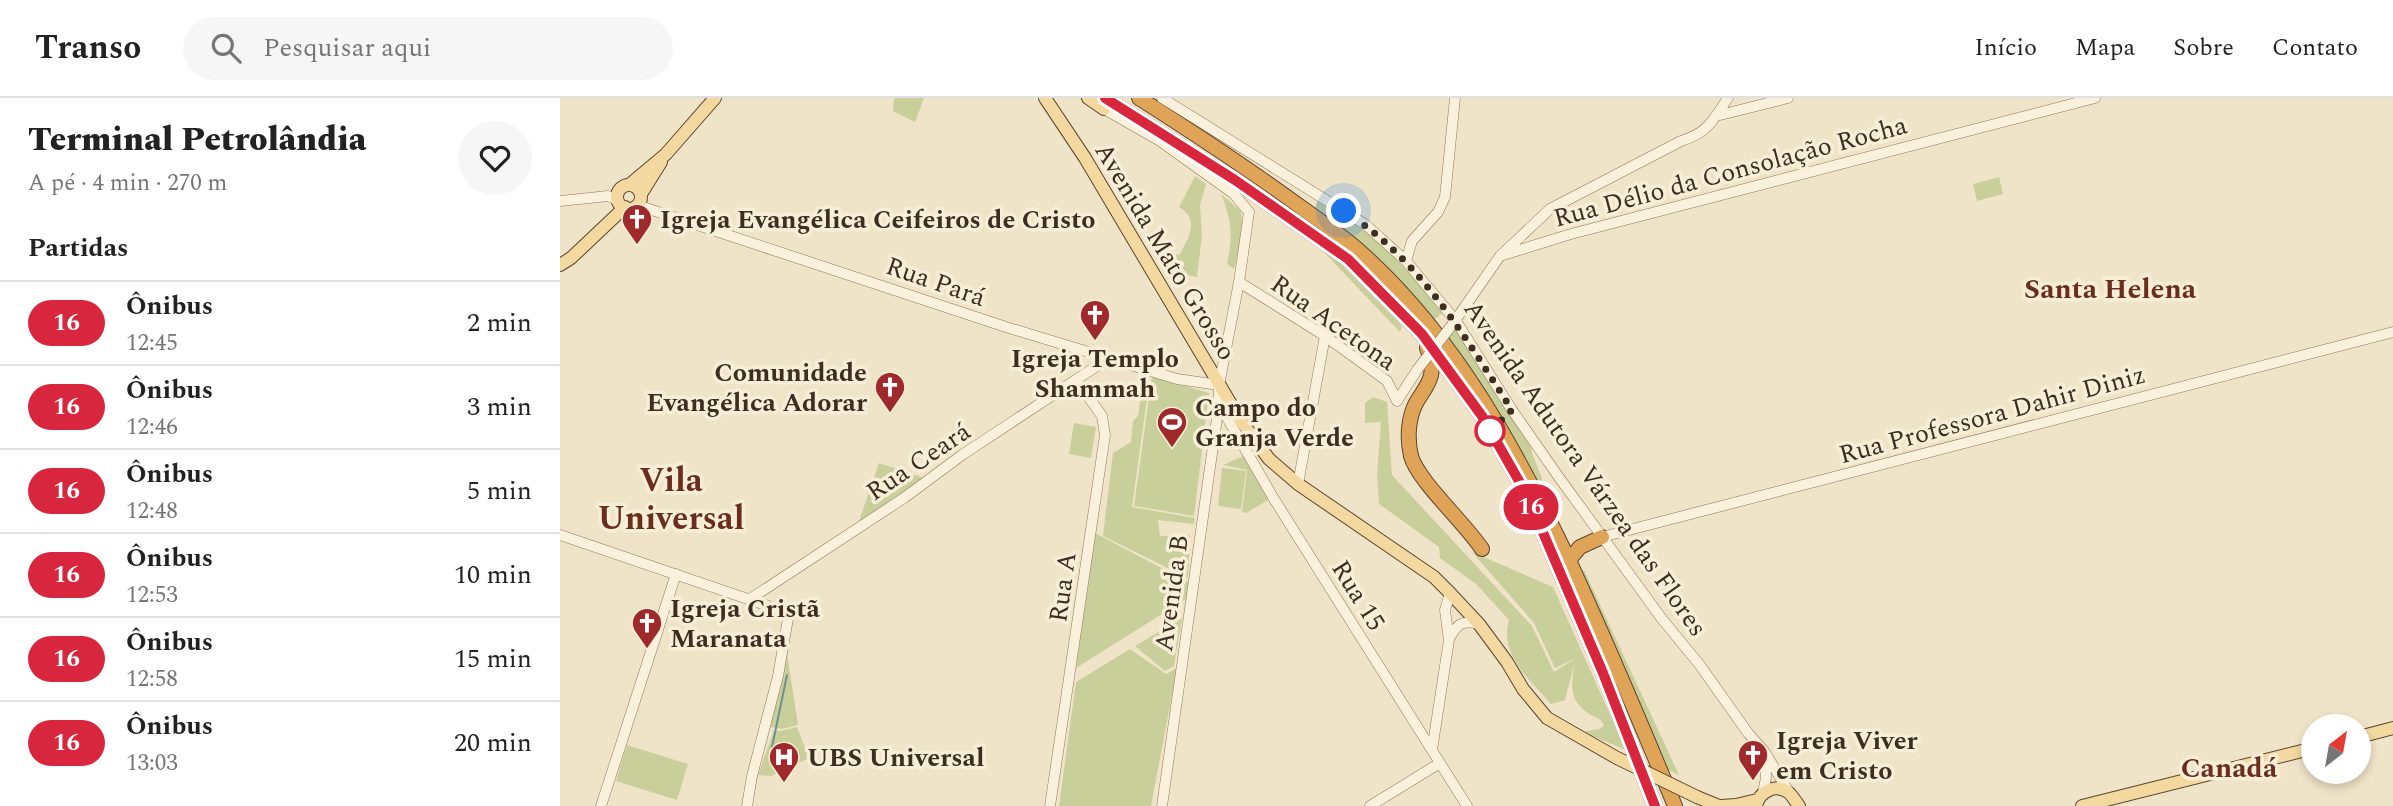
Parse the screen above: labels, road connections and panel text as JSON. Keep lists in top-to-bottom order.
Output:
{
  "streets": {
    "main road": ["Avenida Mato Grosso", "Avenida Adutora Várzea das Flores"],
    "street": [
      "Rua Délio da Consolação Rocha",
      "Rua Pará",
      "Rua Acetona",
      "Rua Professora Dahir Diniz",
      "Rua Ceará",
      "Rua A",
      "Avenida B",
      "Rua 15"
    ]
  },
  "crossings": [
    ["Avenida Mato Grosso", "Rua Pará"],
    ["Avenida Mato Grosso", "Avenida B"],
    ["Rua Pará", "Rua Ceará"],
    ["Rua Pará", "Avenida B"],
    ["Rua Acetona", "Avenida Adutora Várzea das Flores"],
    ["Rua Acetona", "Avenida B"],
    ["Rua Professora Dahir Diniz", "Avenida Adutora Várzea das Flores"],
    ["Rua Ceará", "Rua A"],
    ["Avenida B", "Rua 15"]
  ],
  "districts": ["Santa Helena", "Vila Universal", "Canadá"],
  "places": {
    "church": [
      "Igreja Evangélica Ceifeiros de Cristo",
      "Igreja Templo Shammah",
      "Comunidade Evangélica Adorar",
      "Igreja Cristã Maranata",
      "Igreja Viver em Cristo"
    ],
    "sports": ["Campo do Granja Verde"],
    "hospital": ["UBS Universal"]
  },
  "lines": ["bus line 16"],
  "north": "top right",
  "page": {
    "header": "Transo",
    "search": "Pesquisar aqui",
    "nav": [
      "Início",
      "Mapa",
      "Sobre",
      "Contato"
    ],
    "heading": [
      ["Terminal Petrolândia", "A pé · 4 min · 270 m"],
      "Partidas"
    ],
    "on_map": "16",
    "list": [
      {
        "mark": "16",
        "name": "Ônibus",
        "note": "12:45",
        "value": "2 min"
      },
      {
        "mark": "16",
        "name": "Ônibus",
        "note": "12:46",
        "value": "3 min"
      },
      {
        "mark": "16",
        "name": "Ônibus",
        "note": "12:48",
        "value": "5 min"
      },
      {
        "mark": "16",
        "name": "Ônibus",
        "note": "12:53",
        "value": "10 min"
      },
      {
        "mark": "16",
        "name": "Ônibus",
        "note": "12:58",
        "value": "15 min"
      },
      {
        "mark": "16",
        "name": "Ônibus",
        "note": "13:03",
        "value": "20 min"
      }
    ]
  }
}
